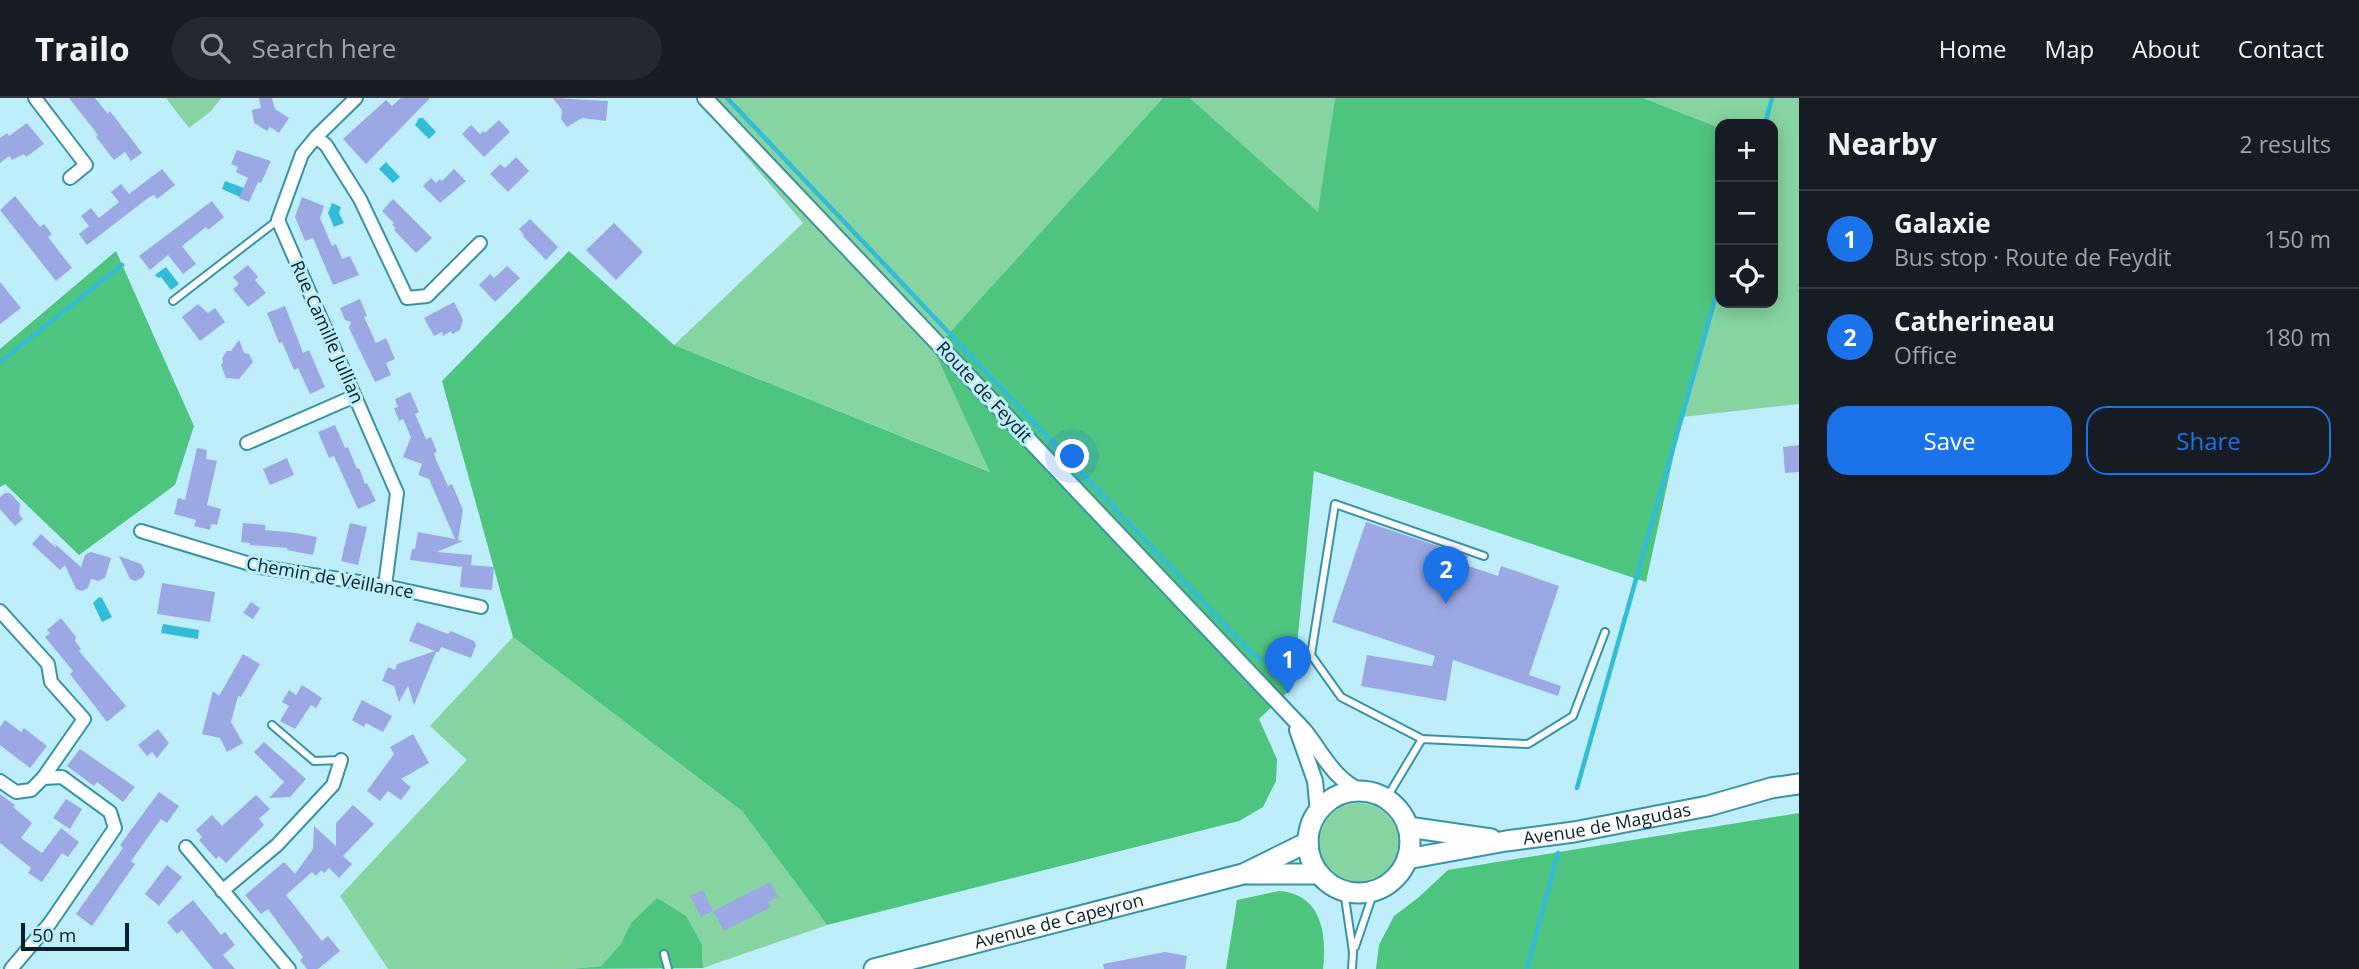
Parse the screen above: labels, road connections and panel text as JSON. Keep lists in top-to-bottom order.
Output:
{
  "streets": {
    "main road": ["Avenue de Magudas", "Avenue de Capeyron"],
    "street": ["Rue Camille Jullian", "Route de Feydit", "Chemin de Veillance"]
  },
  "crossings": [
    ["Rue Camille Jullian", "Chemin de Veillance"],
    ["Route de Feydit", "Avenue de Magudas"],
    ["Route de Feydit", "Avenue de Capeyron"],
    ["Avenue de Magudas", "Avenue de Capeyron"]
  ],
  "scale_bar": "50 m",
  "page": {
    "header": "Trailo",
    "search": "Search here",
    "nav": [
      "Home",
      "Map",
      "About",
      "Contact"
    ],
    "heading": ["Nearby", "2 results"],
    "map_buttons": ["+", "−"],
    "list": [
      {
        "mark": "1",
        "name": "Galaxie",
        "note": "Bus stop · Route de Feydit",
        "value": "150 m"
      },
      {
        "mark": "2",
        "name": "Catherineau",
        "note": "Office",
        "value": "180 m"
      }
    ],
    "buttons": ["Save", "Share"],
    "pins": ["2", "1"],
    "scale": "50 m"
  }
}
